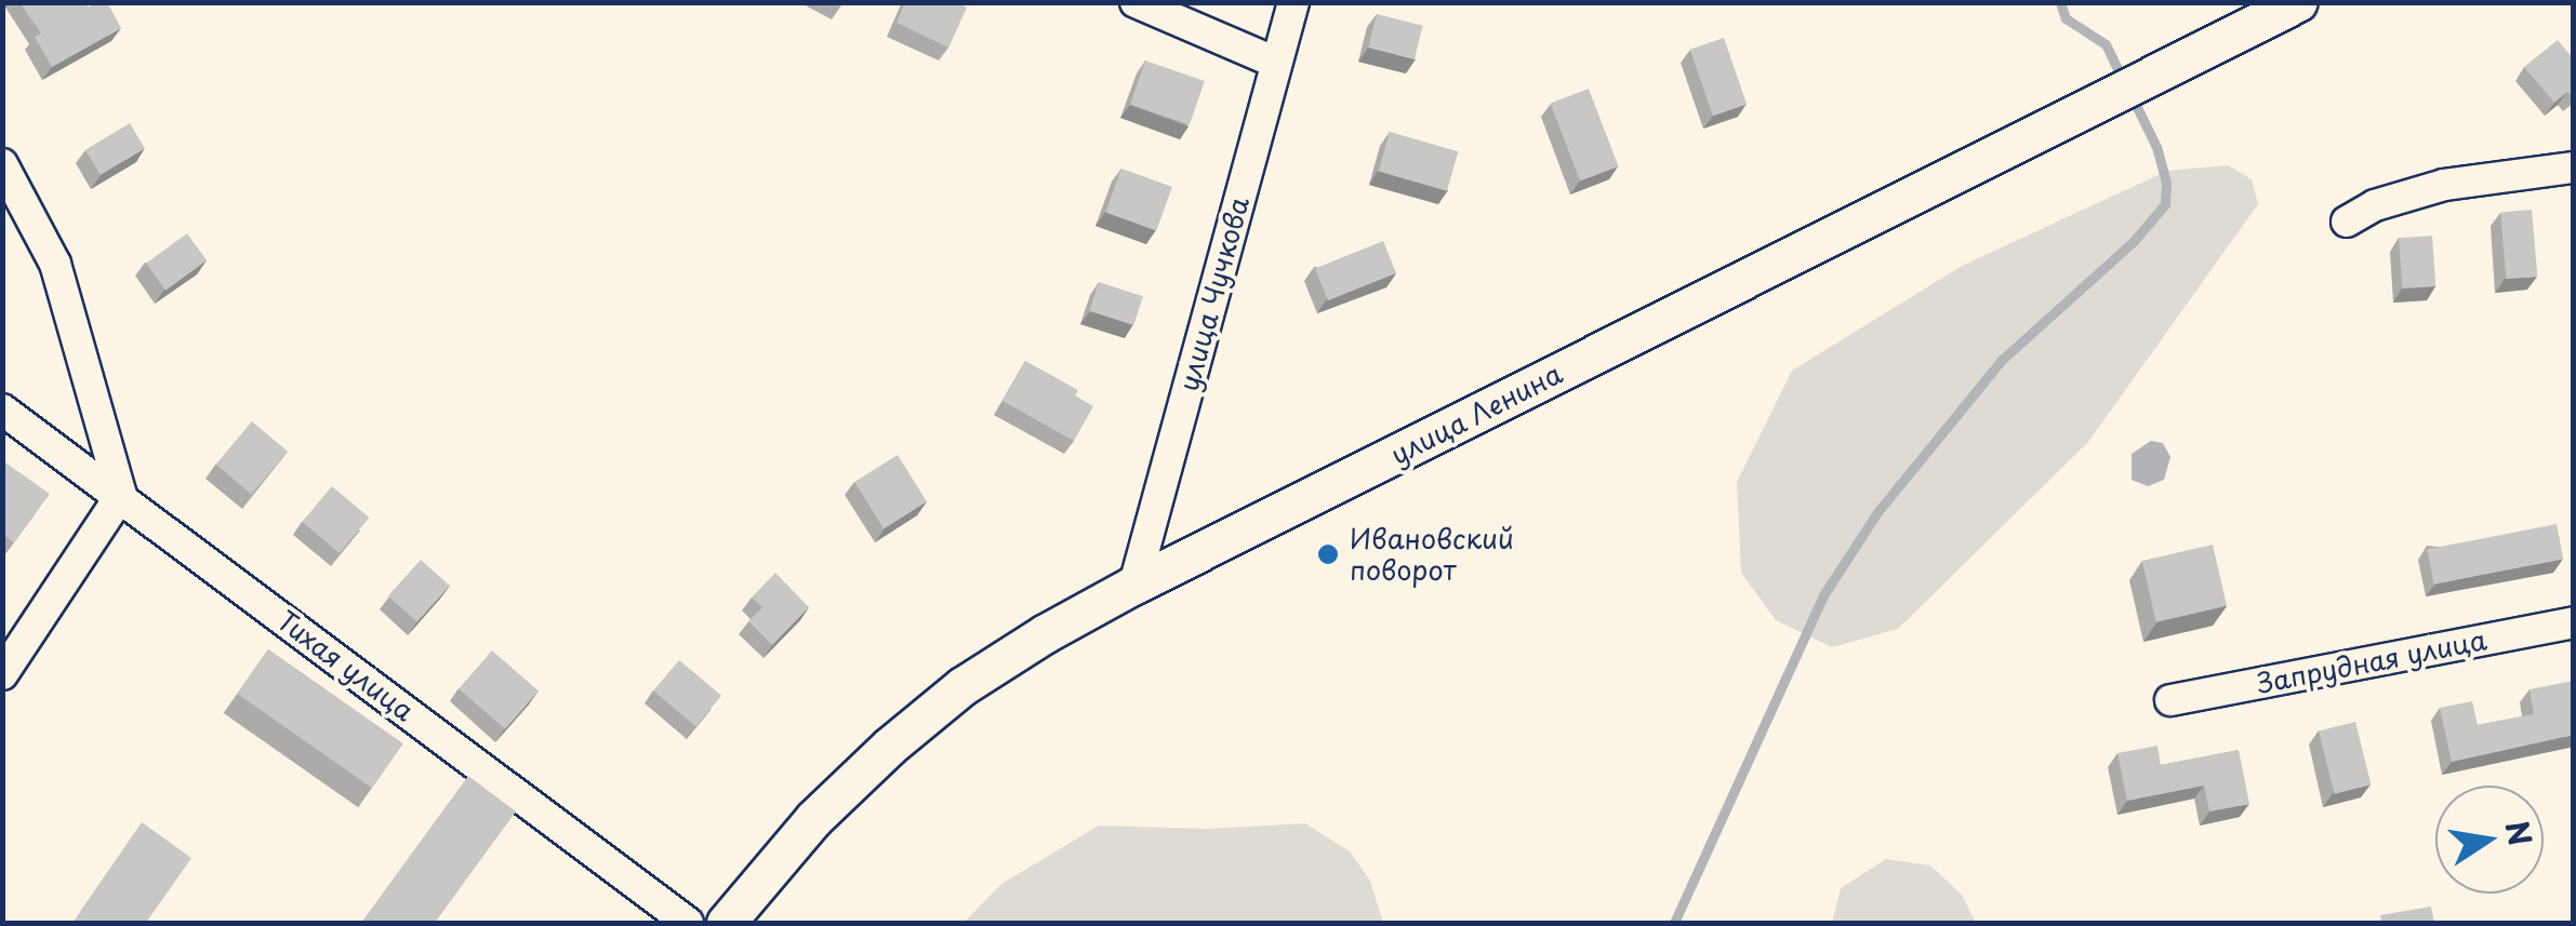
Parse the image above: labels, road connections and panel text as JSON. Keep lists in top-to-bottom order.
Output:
{
  "streets": {
    "main road": ["улица Ленина"],
    "street": ["улица Чучкова", "Запрудная улица", "Тихая улица"]
  },
  "crossings": [
    ["улица Чучкова", "улица Ленина"]
  ],
  "places": ["Ивановский поворот"],
  "north": "right"
}
